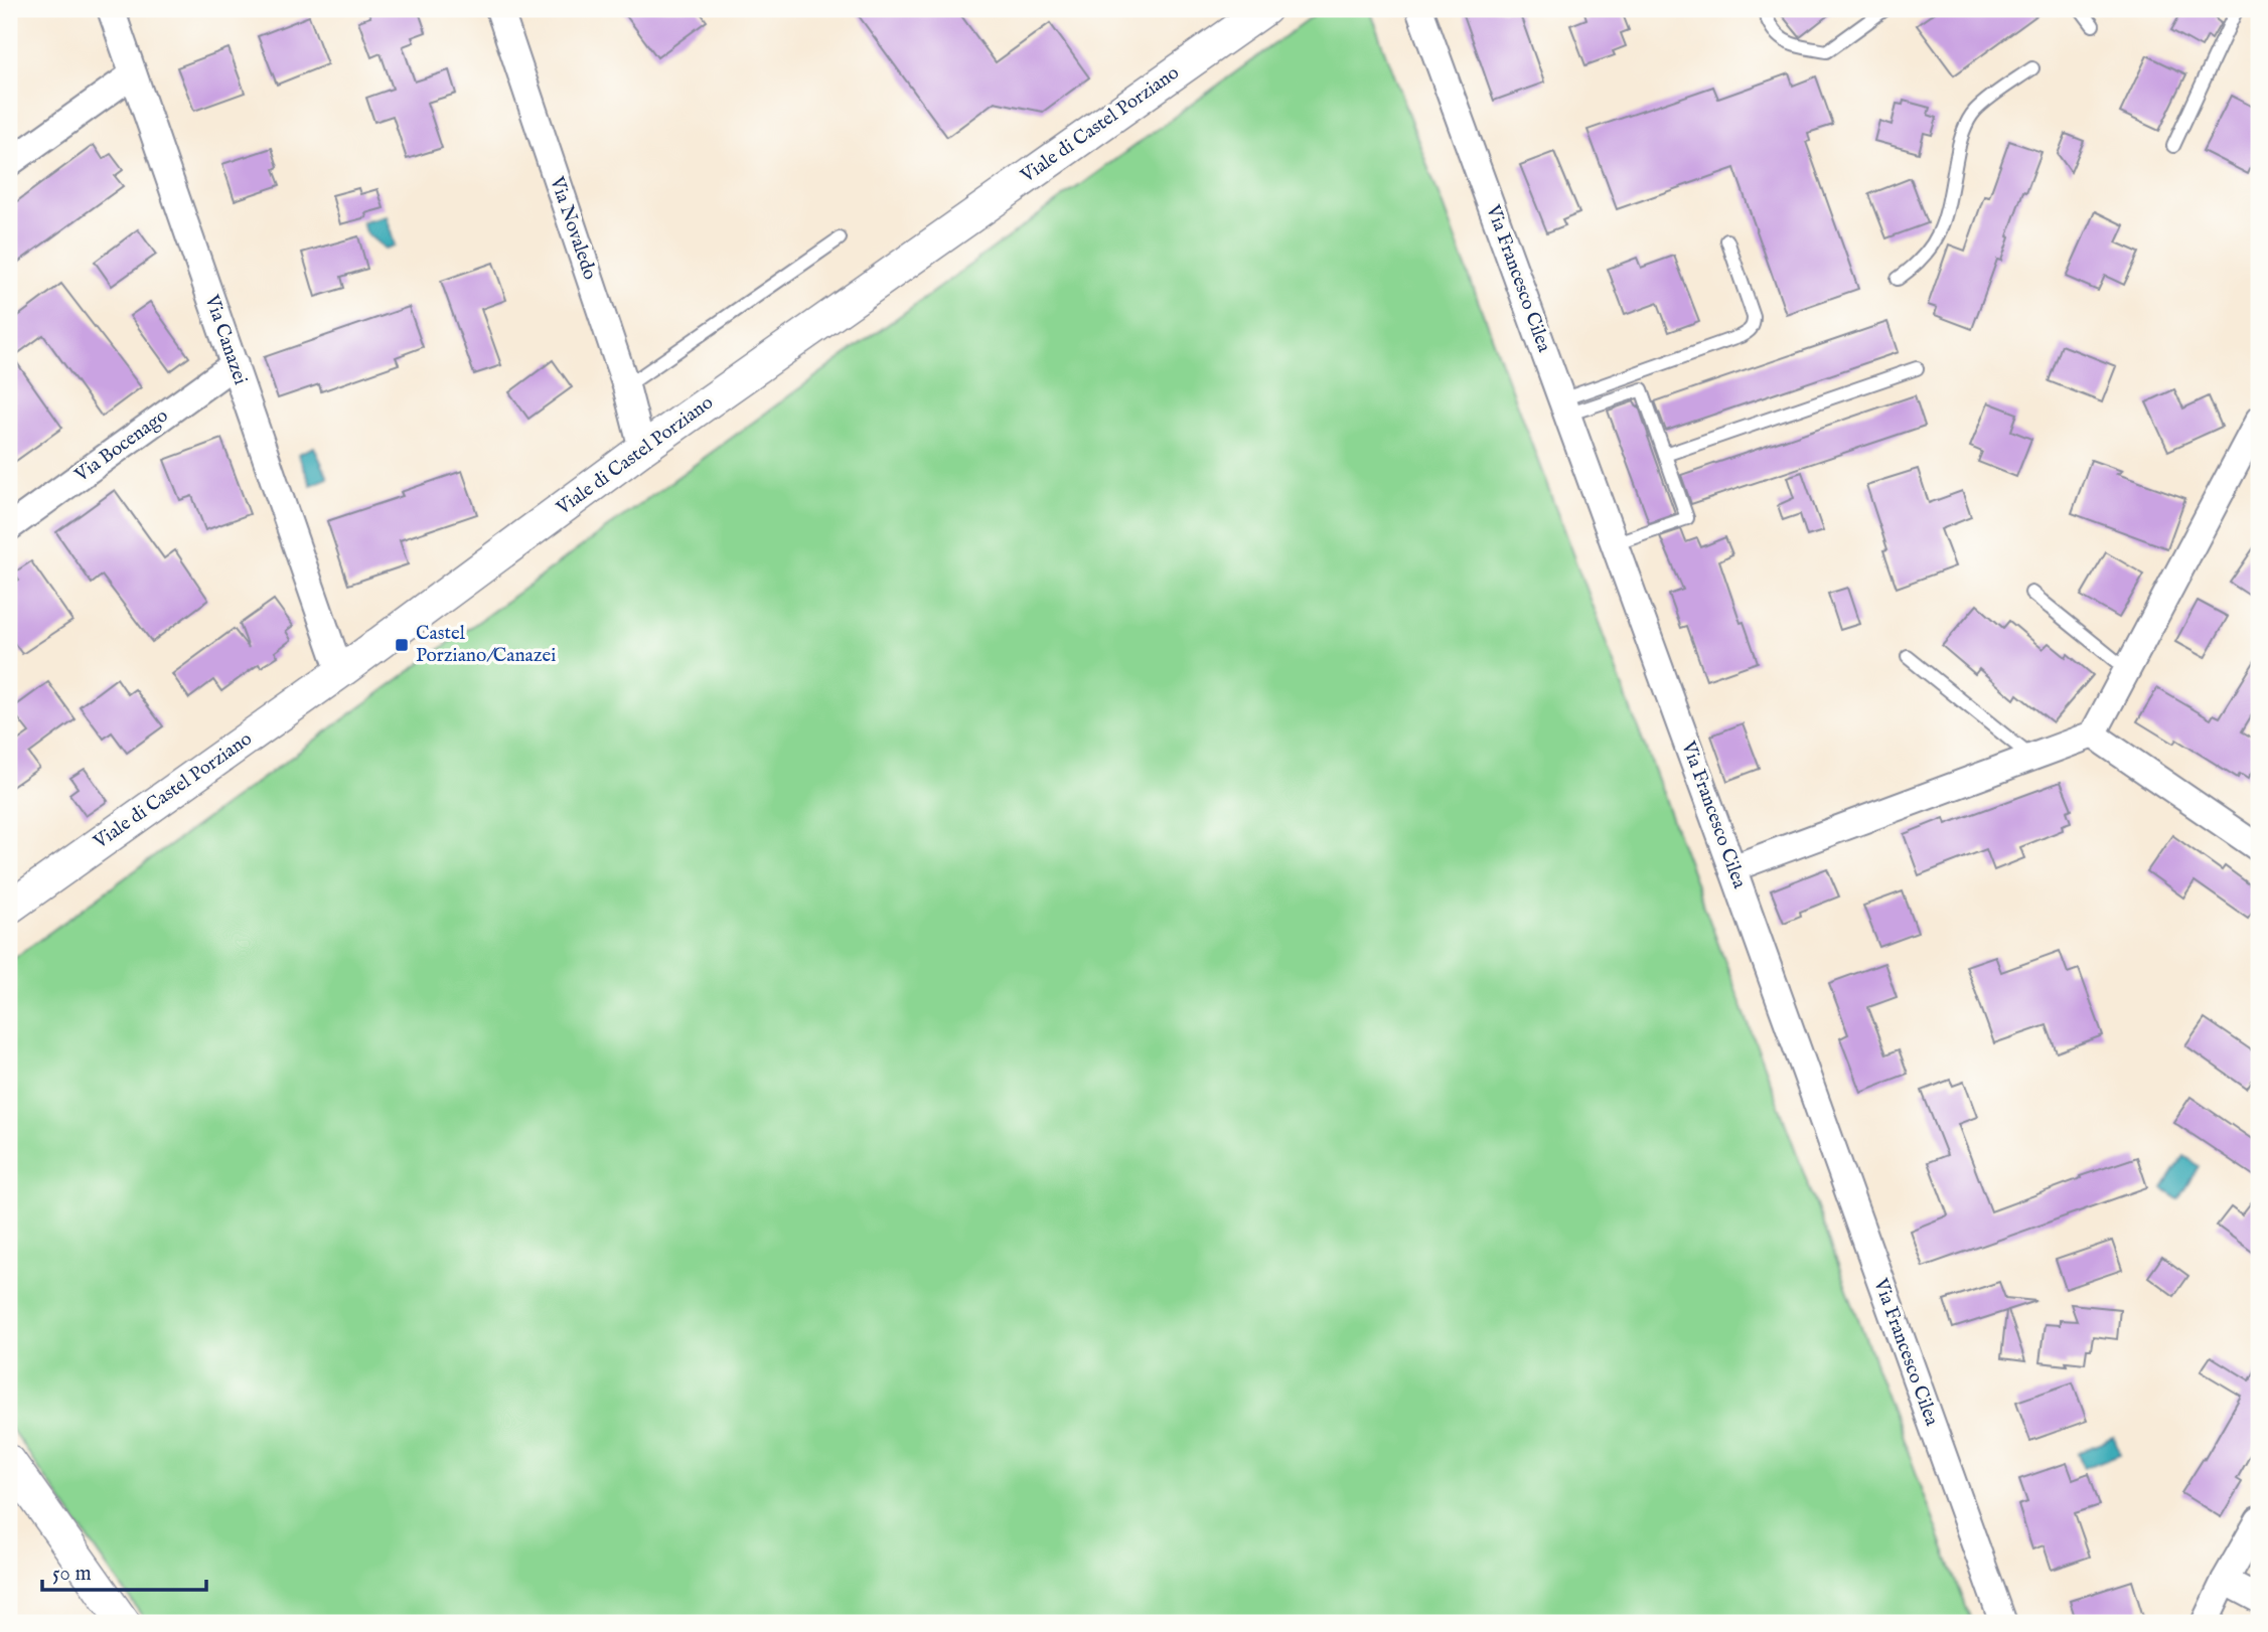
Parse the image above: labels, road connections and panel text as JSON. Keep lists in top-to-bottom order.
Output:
{
  "streets": {
    "street": [
      "Viale di Castel Porziano",
      "Via Novaledo",
      "Via Francesco Cilea",
      "Via Canazei",
      "Via Bocenago"
    ]
  },
  "crossings": [
    ["Viale di Castel Porziano", "Via Novaledo"],
    ["Viale di Castel Porziano", "Via Canazei"],
    ["Via Canazei", "Via Bocenago"]
  ],
  "places": {
    "transit": ["Castel Porziano/Canazei"]
  },
  "scale_bar": "50 m"
}
